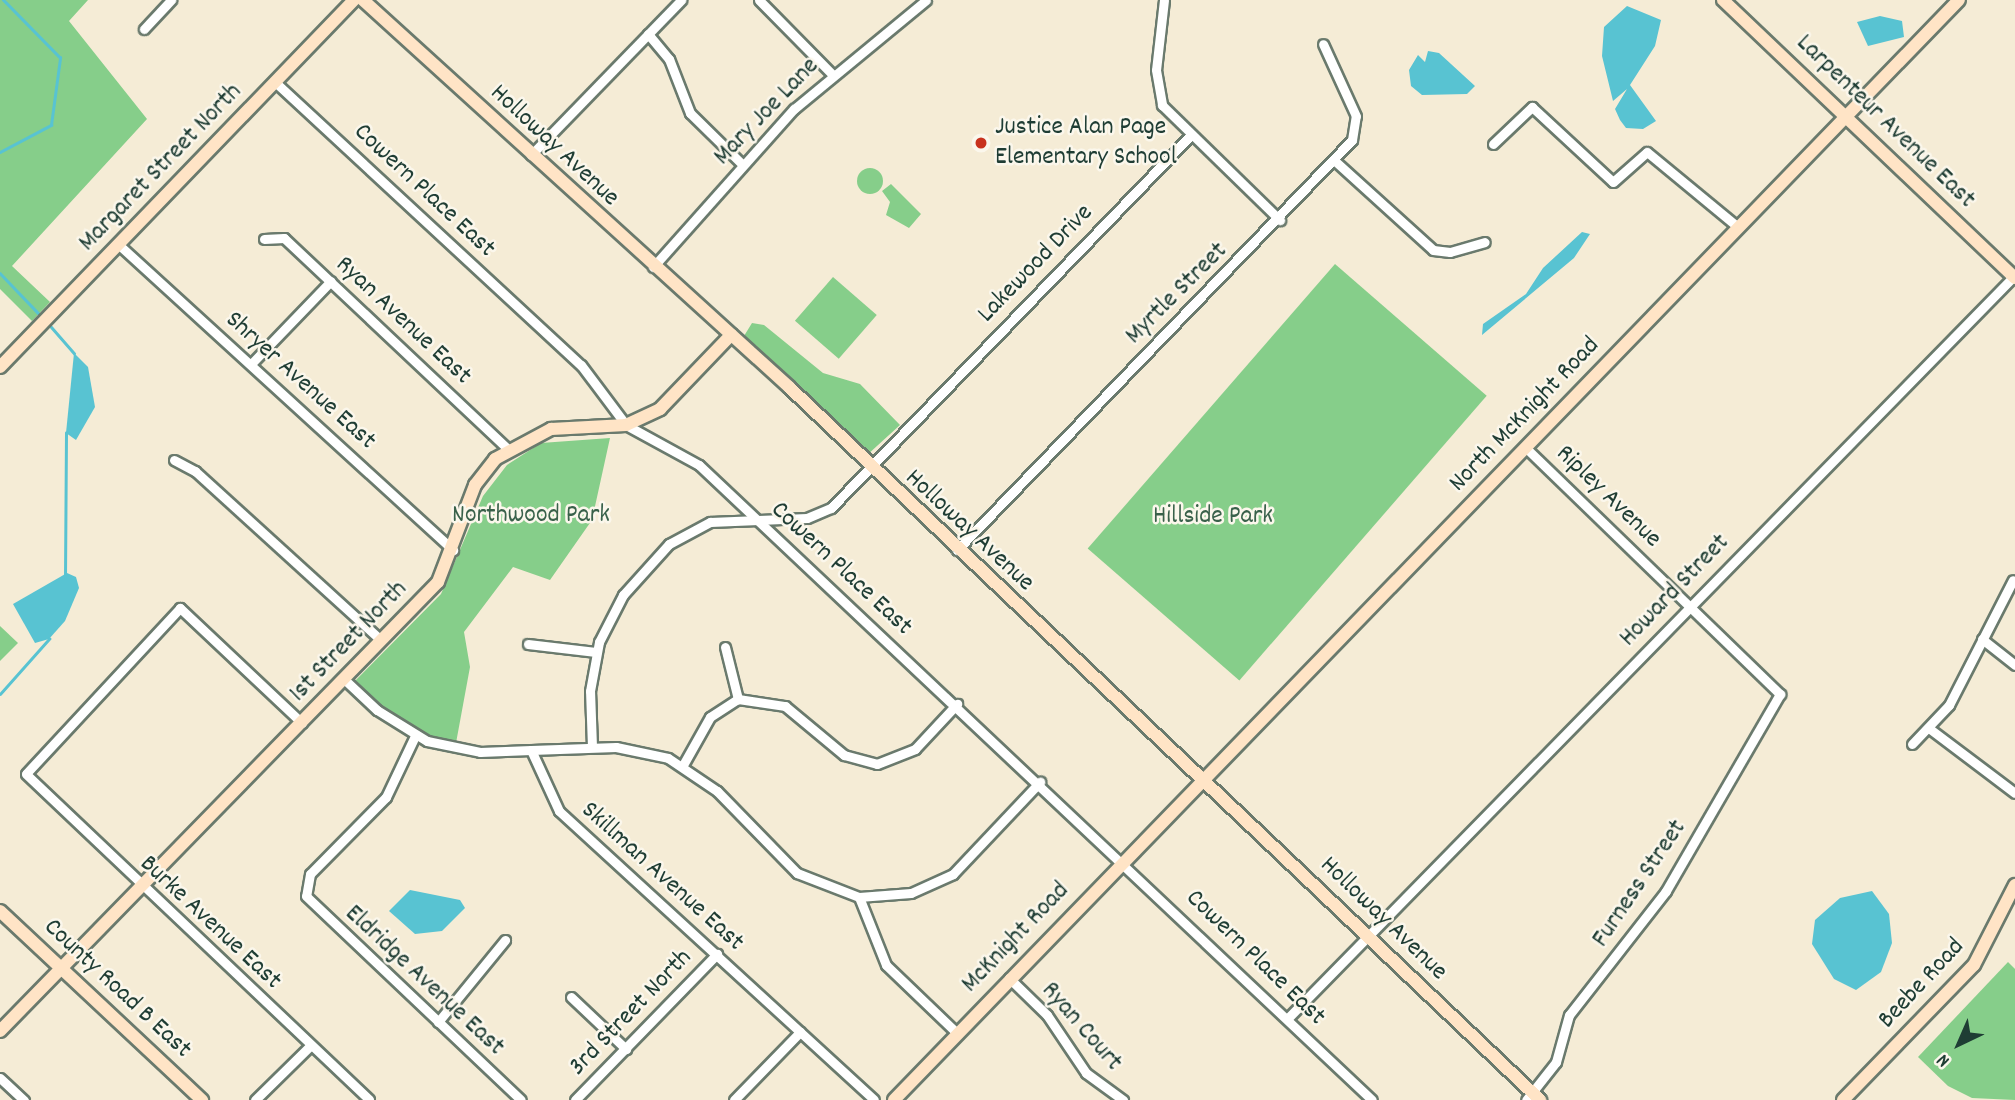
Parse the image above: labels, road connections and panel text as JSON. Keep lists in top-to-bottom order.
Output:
{
  "streets": {
    "street": [
      "Mary Joe Lane",
      "Larpenteur Avenue East",
      "Holloway Avenue",
      "Margaret Street North",
      "Cowern Place East",
      "Lakewood Drive",
      "Myrtle Street",
      "Ryan Avenue East",
      "Shryer Avenue East",
      "North McKnight Road",
      "Ripley Avenue",
      "Howard Street",
      "1st Street North",
      "Skillman Avenue East",
      "Furness Street",
      "Burke Avenue East",
      "McKnight Road",
      "Eldridge Avenue East",
      "Beebe Road",
      "County Road B East",
      "3rd Street North",
      "Ryan Court"
    ]
  },
  "crossings": [
    ["Mary Joe Lane", "Holloway Avenue"],
    ["Larpenteur Avenue East", "North McKnight Road"],
    ["Larpenteur Avenue East", "Howard Street"],
    ["Holloway Avenue", "Lakewood Drive"],
    ["Holloway Avenue", "Myrtle Street"],
    ["Holloway Avenue", "North McKnight Road"],
    ["Holloway Avenue", "Howard Street"],
    ["Holloway Avenue", "1st Street North"],
    ["Holloway Avenue", "Furness Street"],
    ["Margaret Street North", "Cowern Place East"],
    ["Margaret Street North", "Shryer Avenue East"],
    ["Cowern Place East", "Lakewood Drive"],
    ["Cowern Place East", "North McKnight Road"],
    ["Cowern Place East", "Howard Street"],
    ["Cowern Place East", "1st Street North"],
    ["Cowern Place East", "McKnight Road"],
    ["Ryan Avenue East", "1st Street North"],
    ["Shryer Avenue East", "1st Street North"],
    ["North McKnight Road", "Ripley Avenue"],
    ["North McKnight Road", "McKnight Road"],
    ["Ripley Avenue", "Howard Street"],
    ["Ripley Avenue", "Furness Street"],
    ["1st Street North", "Burke Avenue East"],
    ["1st Street North", "County Road B East"],
    ["Skillman Avenue East", "3rd Street North"],
    ["McKnight Road", "Ryan Court"]
  ],
  "parks": ["Northwood Park", "Hillside Park"],
  "places": ["Justice Alan Page Elementary School"],
  "north": "bottom left"
}
